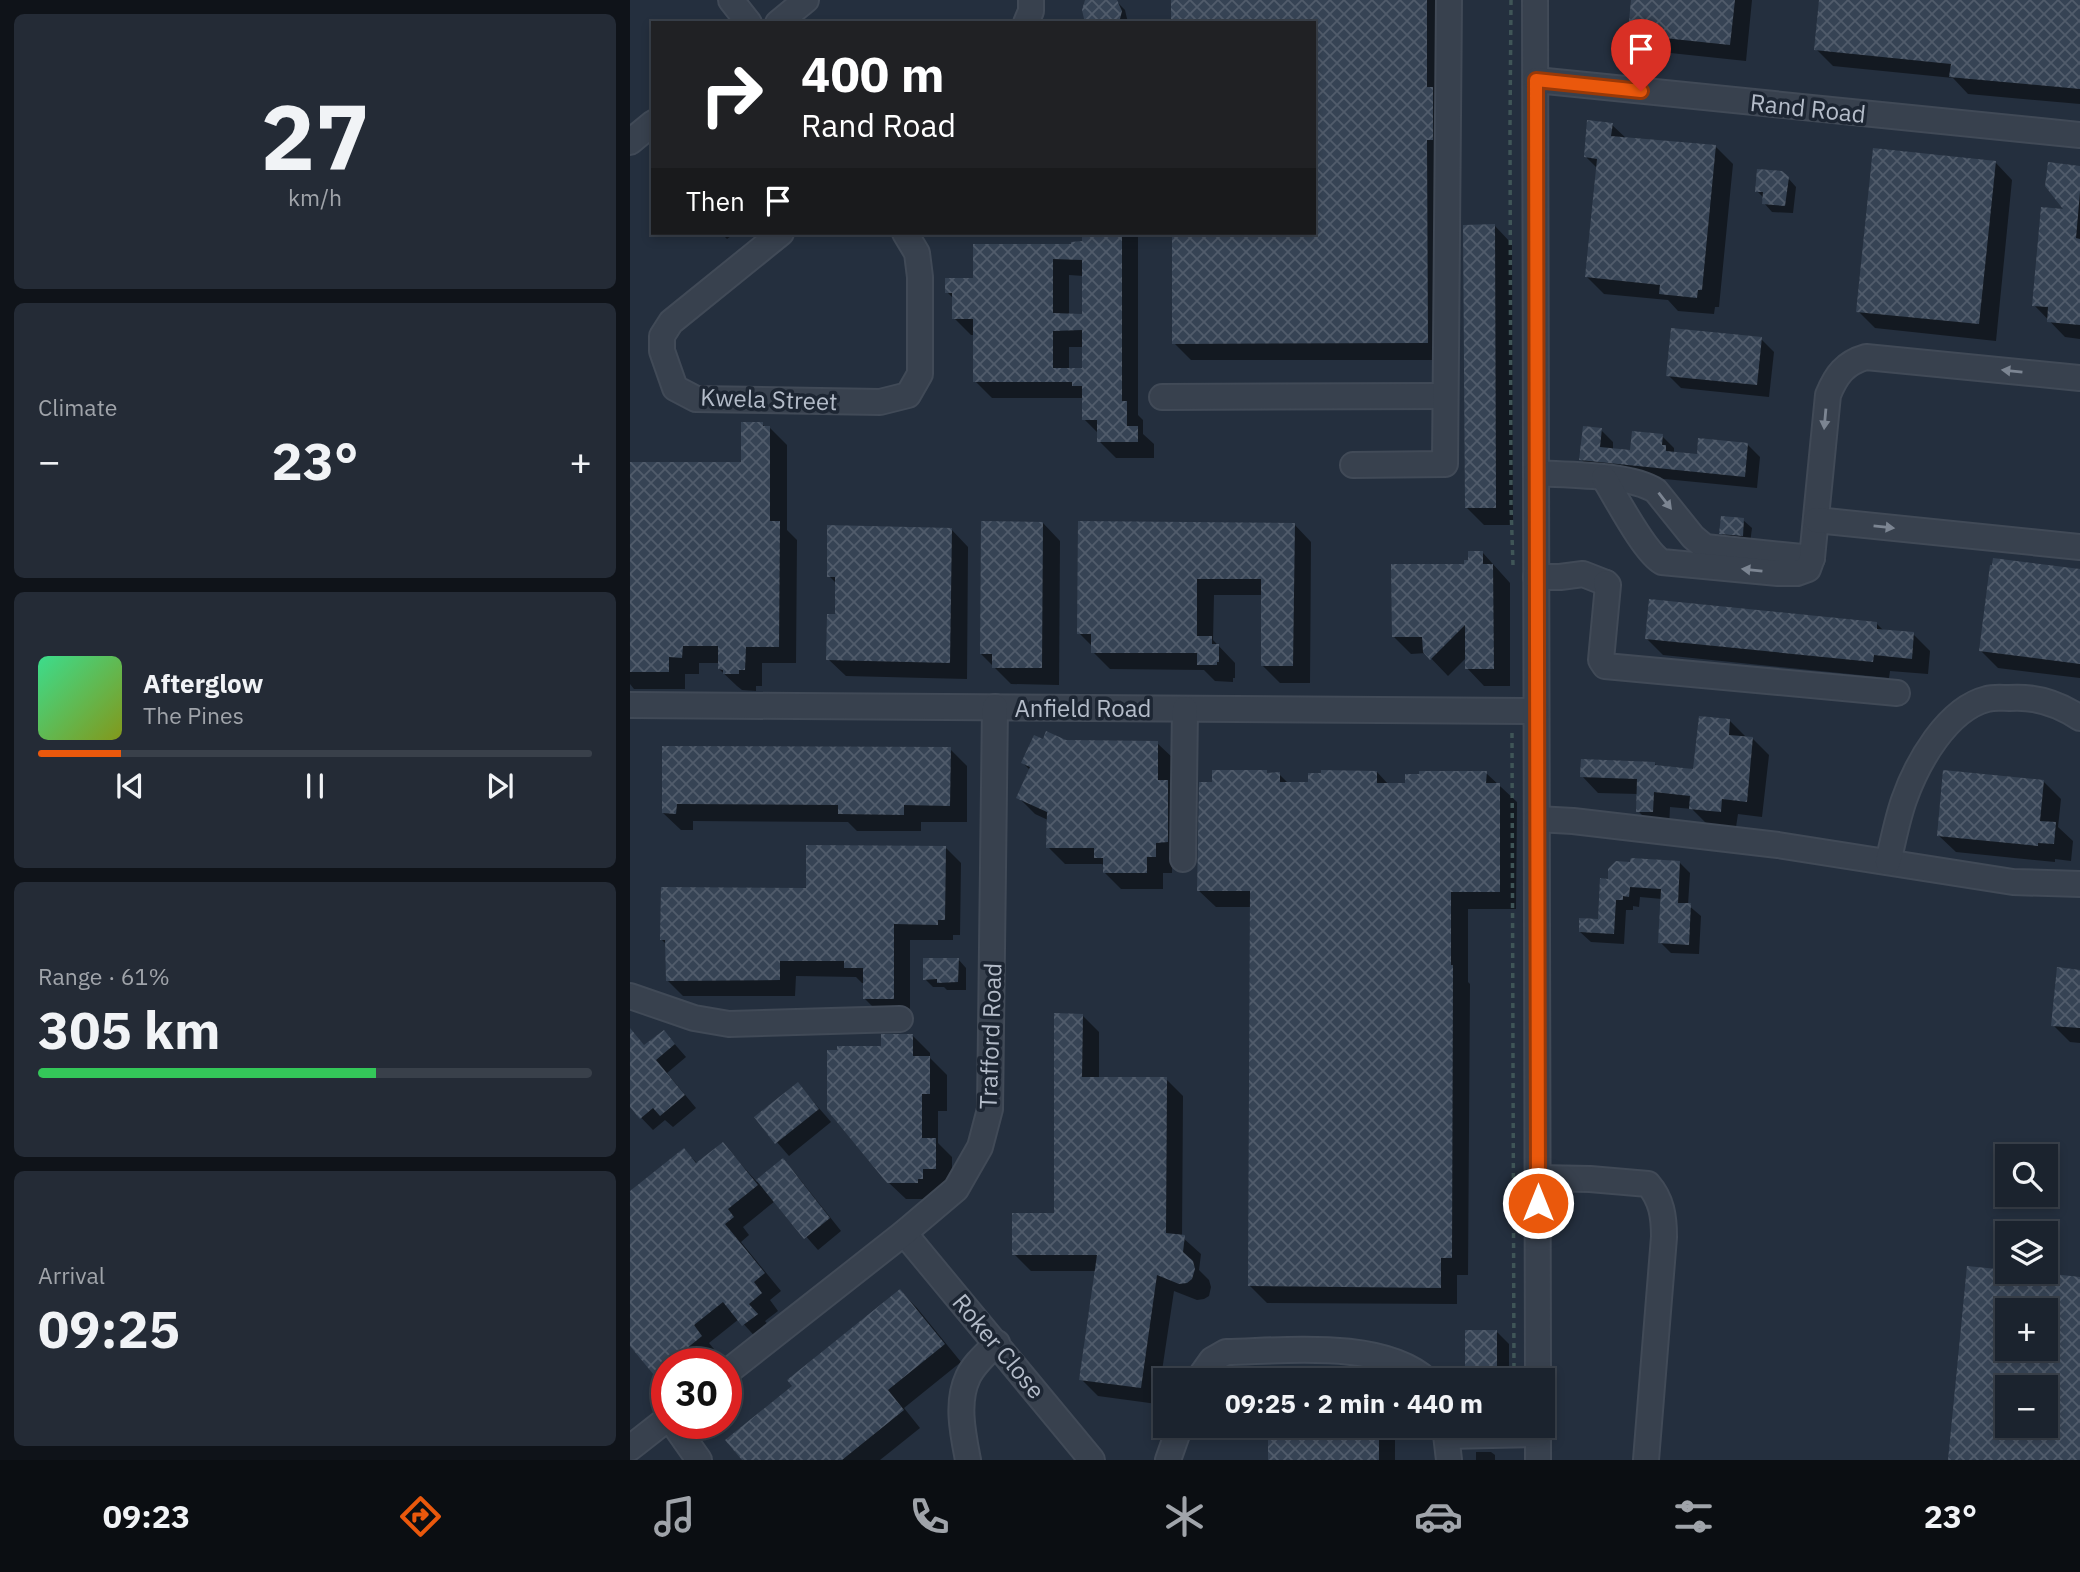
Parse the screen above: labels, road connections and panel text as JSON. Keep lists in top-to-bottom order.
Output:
{
  "streets": {
    "street": [
      "Rand Road",
      "Kwela Street",
      "Anfield Road",
      "Trafford Road",
      "Roker Close"
    ]
  },
  "crossings": [
    ["Anfield Road", "Trafford Road"],
    ["Trafford Road", "Roker Close"]
  ],
  "page": {
    "tile": [
      ["27", "km/h"],
      "Climate",
      ["Range · 61%", "305 km"],
      ["Arrival", "09:25"]
    ],
    "turn": ["400 m", "Rand Road"],
    "then": "Then",
    "heat": ["−", "23°", "+"],
    "song": ["Afterglow", "The Pines"],
    "map_buttons": ["+", "−"],
    "limit": "30",
    "trip": "09:25 · 2 min · 440 m",
    "tabs": ["09:23", "23°"]
  }
}
